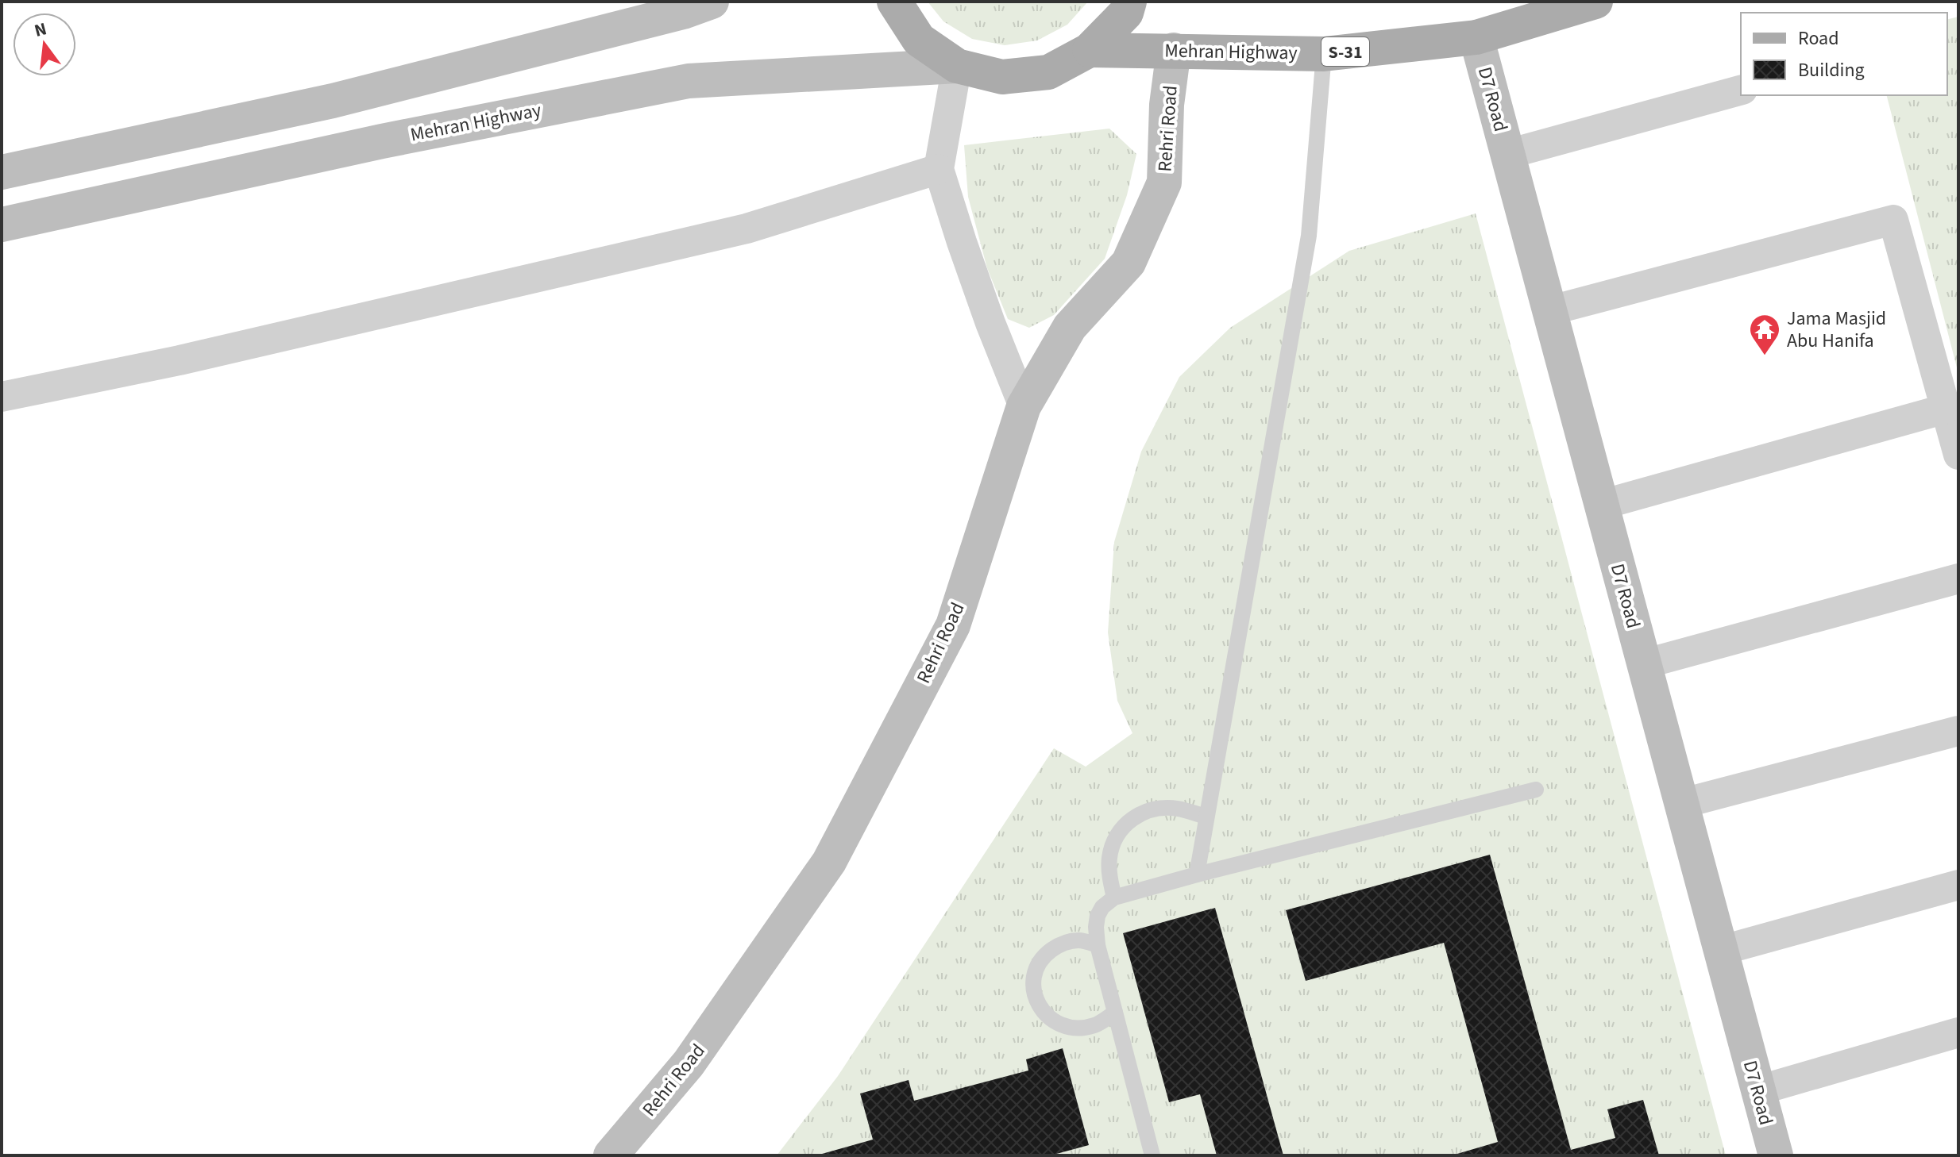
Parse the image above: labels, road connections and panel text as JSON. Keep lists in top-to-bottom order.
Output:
{
  "streets": {
    "main road": ["Mehran Highway", "S-31"],
    "street": ["D7 Road", "Rehri Road"]
  },
  "crossings": [
    ["Mehran Highway", "D7 Road"],
    ["Mehran Highway", "Rehri Road"]
  ],
  "places": {
    "temple": ["Jama Masjid Abu Hanifa"]
  },
  "legend": ["Road", "Building"],
  "north": "top"
}
